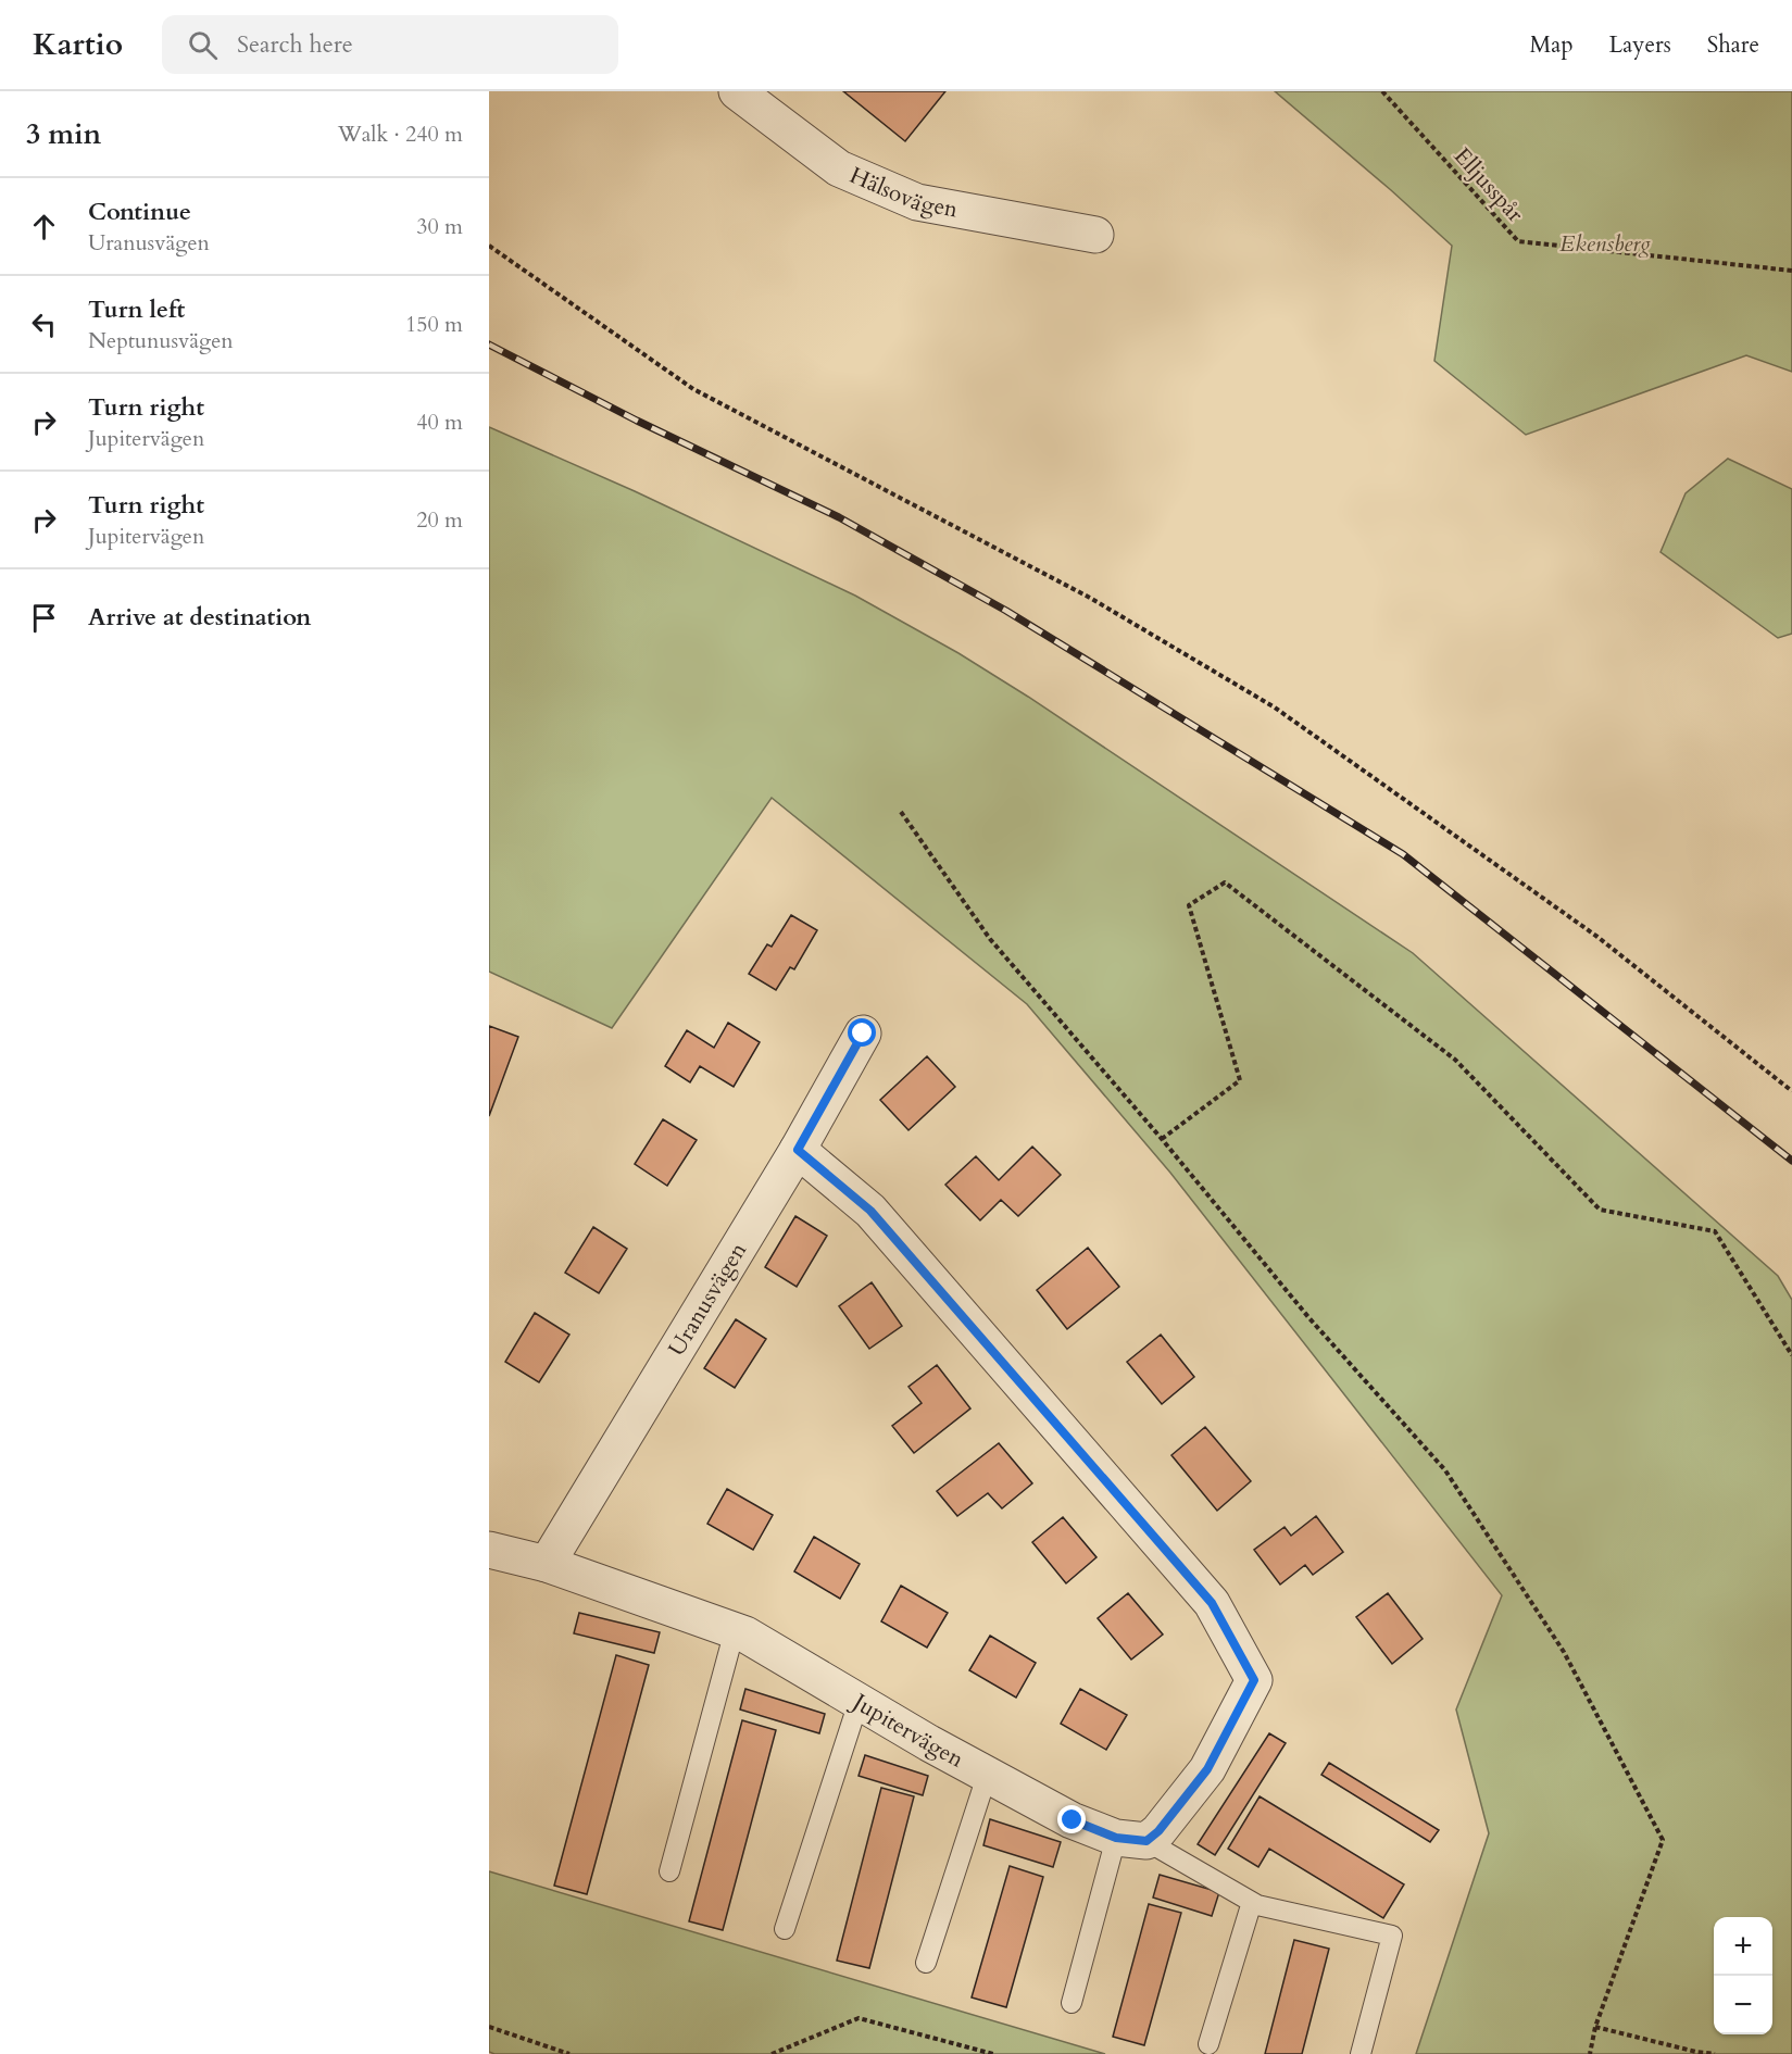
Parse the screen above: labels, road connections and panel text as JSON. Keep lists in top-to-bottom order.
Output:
{
  "streets": {
    "street": ["Hälsovägen", "Uranusvägen", "Jupitervägen"],
    "path": ["Elljusspår"]
  },
  "crossings": [
    ["Uranusvägen", "Jupitervägen"]
  ],
  "parks": ["Ekensberg"],
  "page": {
    "header": "Kartio",
    "search": "Search here",
    "nav": ["Map", "Layers", "Share"],
    "heading": ["3 min", "Walk · 240 m"],
    "list": [
      ["Continue", "Uranusvägen", "30 m"],
      ["Turn left", "Neptunusvägen", "150 m"],
      ["Turn right", "Jupitervägen", "40 m"],
      ["Turn right", "Jupitervägen", "20 m"],
      "Arrive at destination"
    ],
    "map_buttons": ["+", "−"]
  }
}
